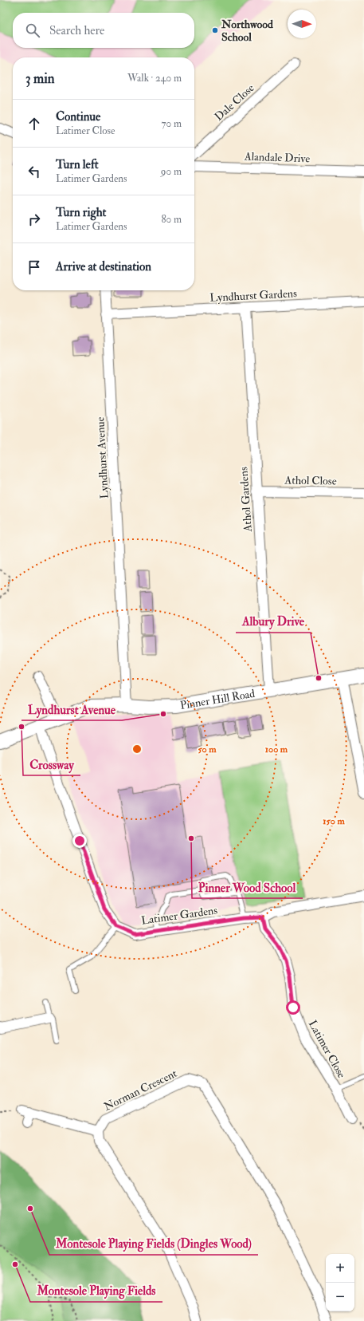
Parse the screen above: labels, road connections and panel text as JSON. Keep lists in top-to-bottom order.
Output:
{
  "streets": {
    "street": [
      "Dale Close",
      "Alandale Drive",
      "Lyndhurst Gardens",
      "Lyndhurst Avenue",
      "Athol Close",
      "Athol Gardens",
      "Pinner Hill Road",
      "Latimer Gardens",
      "Latimer Close",
      "Norman Crescent"
    ]
  },
  "crossings": [
    ["Lyndhurst Gardens", "Lyndhurst Avenue"],
    ["Lyndhurst Gardens", "Athol Gardens"],
    ["Lyndhurst Avenue", "Pinner Hill Road"],
    ["Athol Close", "Athol Gardens"],
    ["Athol Gardens", "Pinner Hill Road"],
    ["Latimer Gardens", "Latimer Close"]
  ],
  "places": [
    "Northwood School",
    "Albury Drive",
    "Lyndhurst Avenue",
    "Crossway",
    "Pinner Wood School",
    "Montesole Playing Fields (Dingles Wood)",
    "Montesole Playing Fields"
  ],
  "north": "right",
  "page": {
    "search": "Search here",
    "heading": ["3 min", "Walk · 240 m"],
    "list": [
      ["Continue", "Latimer Close", "70 m"],
      ["Turn left", "Latimer Gardens", "90 m"],
      ["Turn right", "Latimer Gardens", "80 m"],
      "Arrive at destination"
    ],
    "map_buttons": ["+", "−"]
  },
  "rings": ["50 m", "100 m", "150 m"]
}
